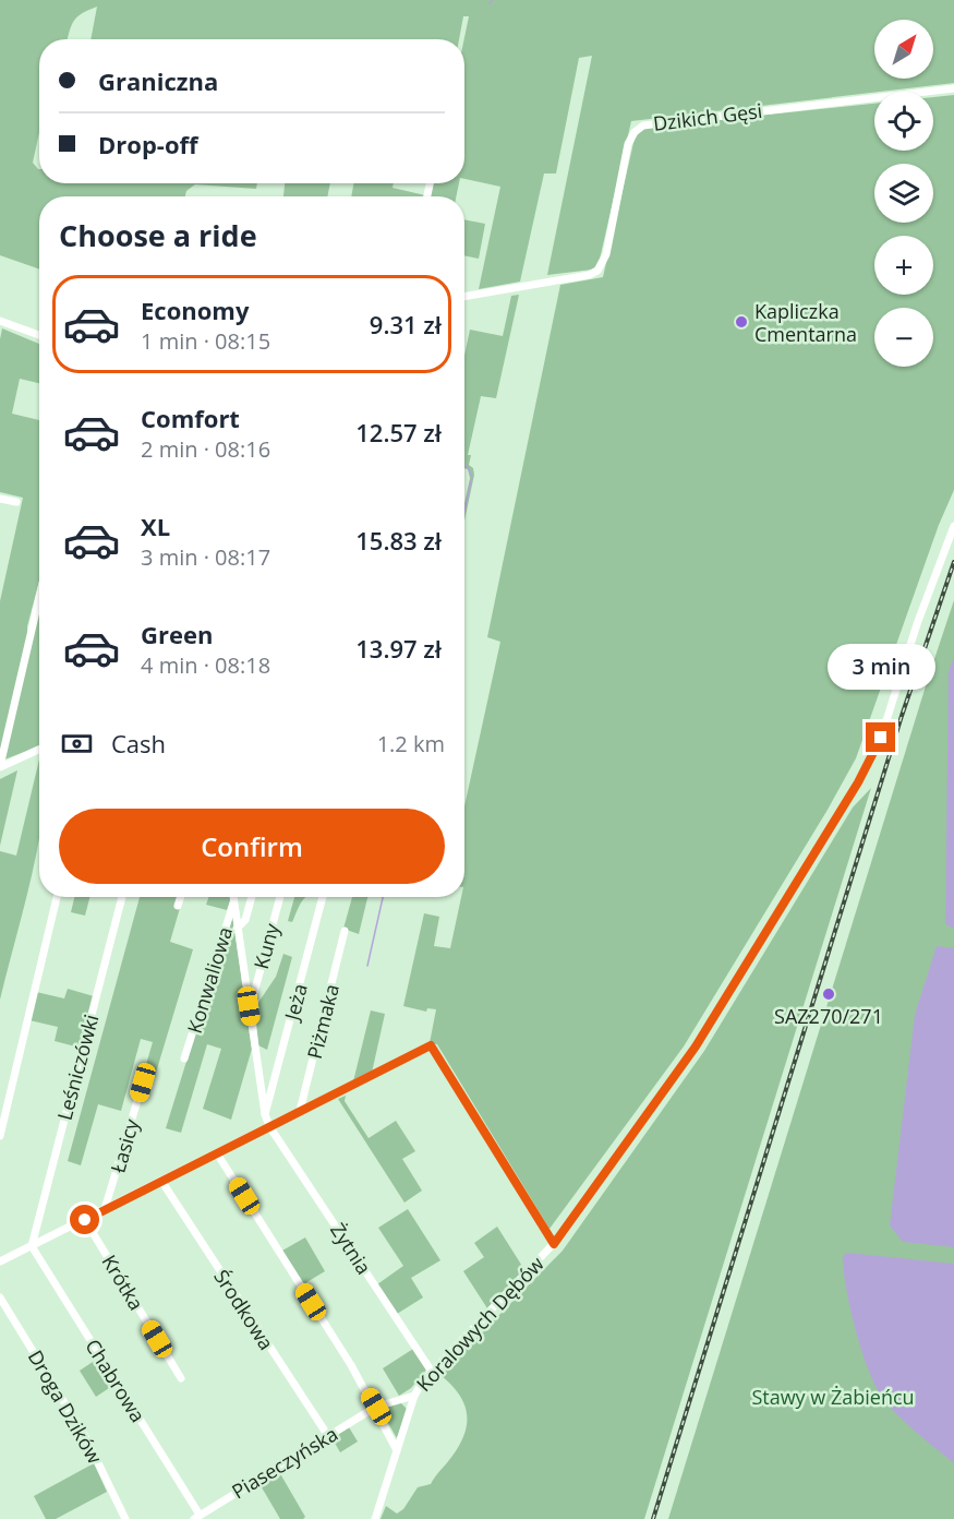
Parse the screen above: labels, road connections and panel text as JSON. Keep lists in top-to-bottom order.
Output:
{
  "streets": {
    "street": [
      "Dzikich Gęsi",
      "Kuny",
      "Konwaliowa",
      "Jeża",
      "Piżmaka",
      "Leśniczówki",
      "Łasicy",
      "Żytnia",
      "Krótka",
      "Środkowa",
      "Koralowych Dębów",
      "Chabrowa",
      "Droga Dzików",
      "Piaseczyńska"
    ]
  },
  "crossings": [
    ["Kuny", "Żytnia"],
    ["Konwaliowa", "Żytnia"],
    ["Jeża", "Żytnia"],
    ["Leśniczówki", "Chabrowa"],
    ["Żytnia", "Koralowych Dębów"],
    ["Środkowa", "Piaseczyńska"],
    ["Koralowych Dębów", "Piaseczyńska"],
    ["Chabrowa", "Piaseczyńska"]
  ],
  "parks": ["Stawy w Żabieńcu"],
  "places": ["Kapliczka Cmentarna", "SAZ270/271"],
  "north": "top right",
  "page": {
    "map_buttons": ["+", "−"],
    "banner": ["Graniczna", "Drop-off"],
    "heading": "Choose a ride",
    "list": [
      {
        "name": "Economy",
        "note": "1 min · 08:15",
        "value": "9.31 zł"
      },
      {
        "name": "Comfort",
        "note": "2 min · 08:16",
        "value": "12.57 zł"
      },
      {
        "name": "XL",
        "note": "3 min · 08:17",
        "value": "15.83 zł"
      },
      {
        "name": "Green",
        "note": "4 min · 08:18",
        "value": "13.97 zł"
      }
    ],
    "bubble": "3 min",
    "pay": ["Cash", "1.2 km"],
    "buttons": "Confirm"
  }
}
